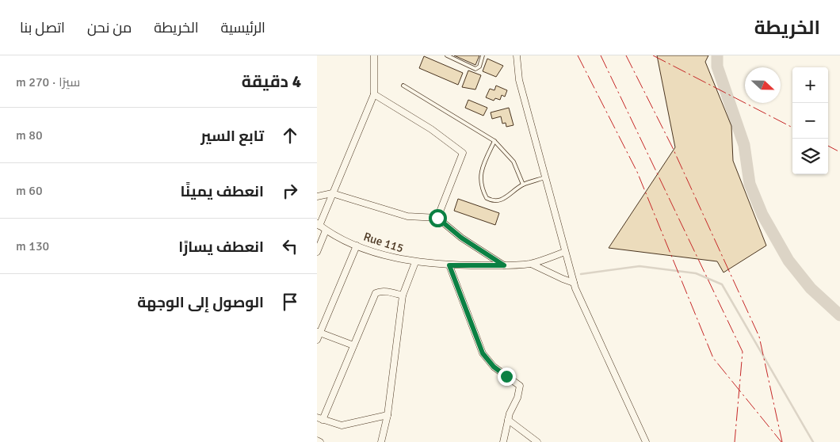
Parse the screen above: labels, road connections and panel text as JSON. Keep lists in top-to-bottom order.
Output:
{
  "streets": {
    "street": ["Rue 115"]
  },
  "north": "right",
  "page": {
    "header": "الخريطة",
    "nav": [
      "الرئيسية",
      "الخريطة",
      "من نحن",
      "اتصل بنا"
    ],
    "heading": ["4 دقيقة", "سيرًا · 270 m"],
    "map_buttons": ["+", "−"],
    "list": [
      ["تابع السير", "80 m"],
      ["انعطف يمينًا", "60 m"],
      ["انعطف يسارًا", "130 m"],
      "الوصول إلى الوجهة"
    ]
  }
}
